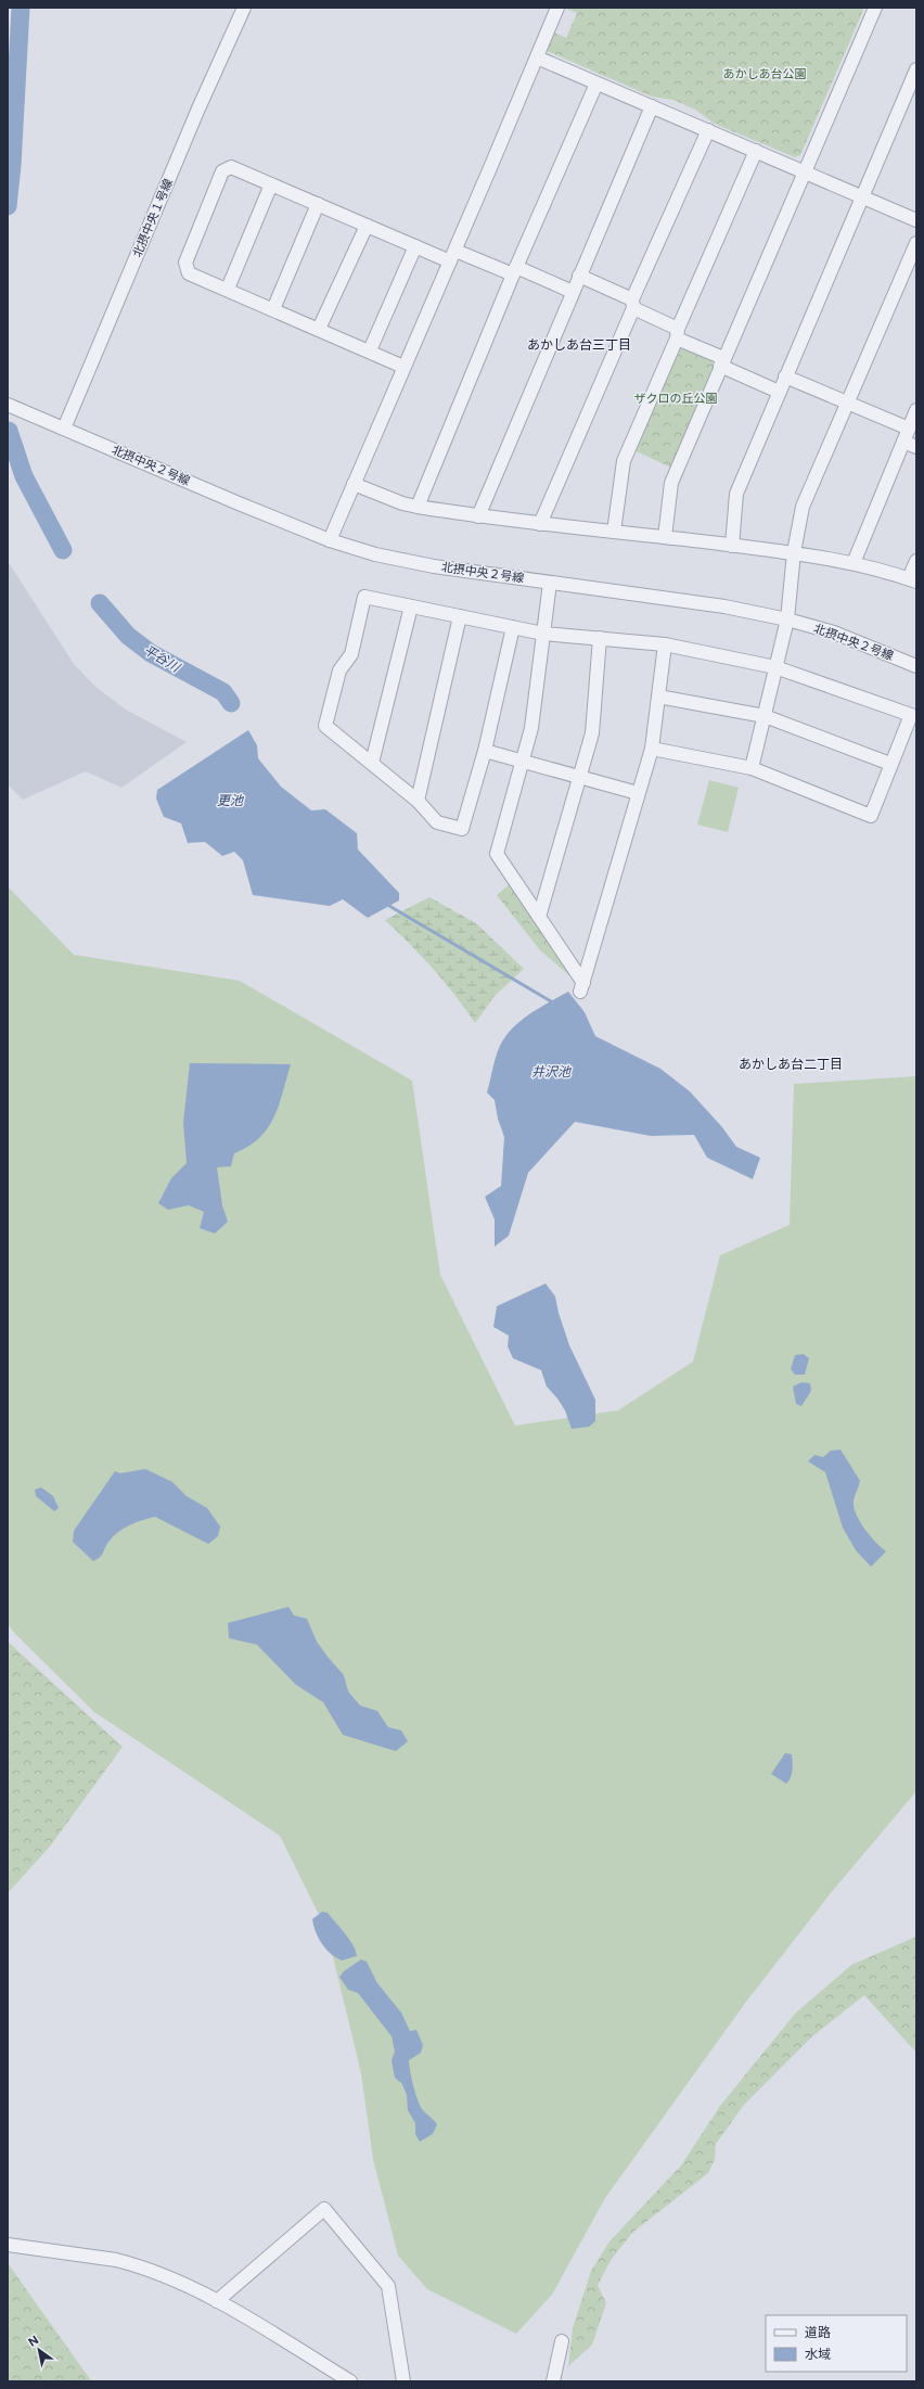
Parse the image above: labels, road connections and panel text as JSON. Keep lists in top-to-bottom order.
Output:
{
  "streets": {
    "street": ["北摂中央１号線", "北摂中央２号線"]
  },
  "crossings": [
    ["北摂中央１号線", "北摂中央２号線"]
  ],
  "districts": ["あかしあ台三丁目", "あかしあ台二丁目"],
  "water": ["平谷川", "更池", "井沢池"],
  "parks": ["あかしあ台公園", "ザクロの丘公園"],
  "legend": ["道路", "水域"],
  "north": "top left"
}
